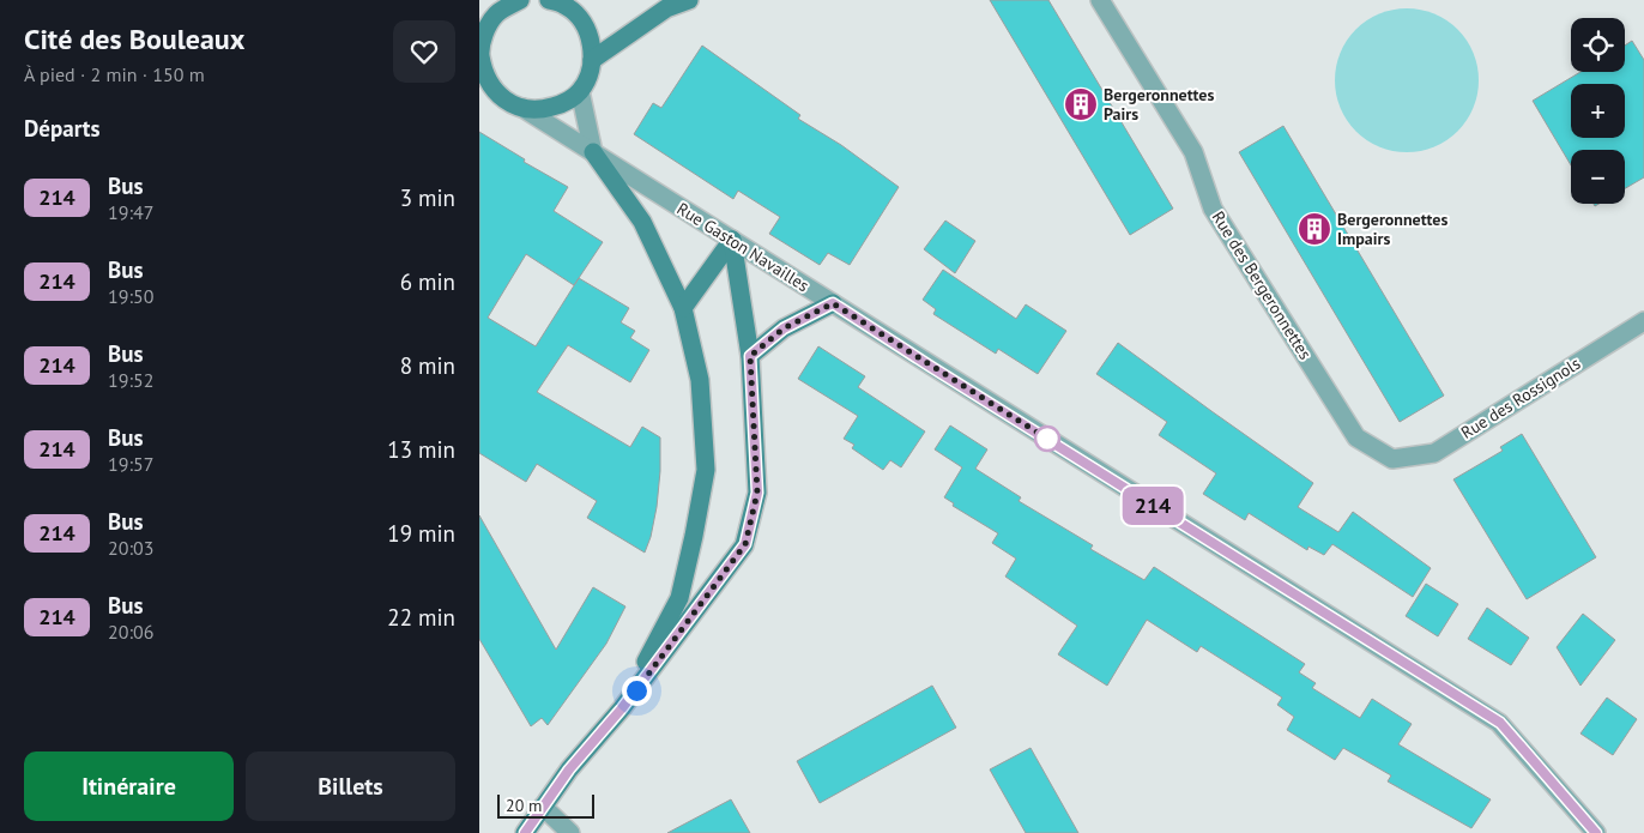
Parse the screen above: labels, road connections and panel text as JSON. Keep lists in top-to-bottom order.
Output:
{
  "streets": {
    "street": ["Rue Gaston Navailles", "Rue des Bergeronnettes", "Rue des Rossignols"]
  },
  "crossings": [
    ["Rue des Bergeronnettes", "Rue des Rossignols"]
  ],
  "places": {
    "building": ["Bergeronnettes Pairs", "Bergeronnettes Impairs"]
  },
  "lines": ["bus line 214"],
  "scale_bar": "20 m",
  "page": {
    "heading": [
      ["Cité des Bouleaux", "À pied · 2 min · 150 m"],
      "Départs"
    ],
    "on_map": "214",
    "map_buttons": ["+", "−"],
    "list": [
      {
        "mark": "214",
        "name": "Bus",
        "note": "19:47",
        "value": "3 min"
      },
      {
        "mark": "214",
        "name": "Bus",
        "note": "19:50",
        "value": "6 min"
      },
      {
        "mark": "214",
        "name": "Bus",
        "note": "19:52",
        "value": "8 min"
      },
      {
        "mark": "214",
        "name": "Bus",
        "note": "19:57",
        "value": "13 min"
      },
      {
        "mark": "214",
        "name": "Bus",
        "note": "20:03",
        "value": "19 min"
      },
      {
        "mark": "214",
        "name": "Bus",
        "note": "20:06",
        "value": "22 min"
      }
    ],
    "buttons": ["Itinéraire", "Billets"],
    "scale": "20 m"
  }
}
